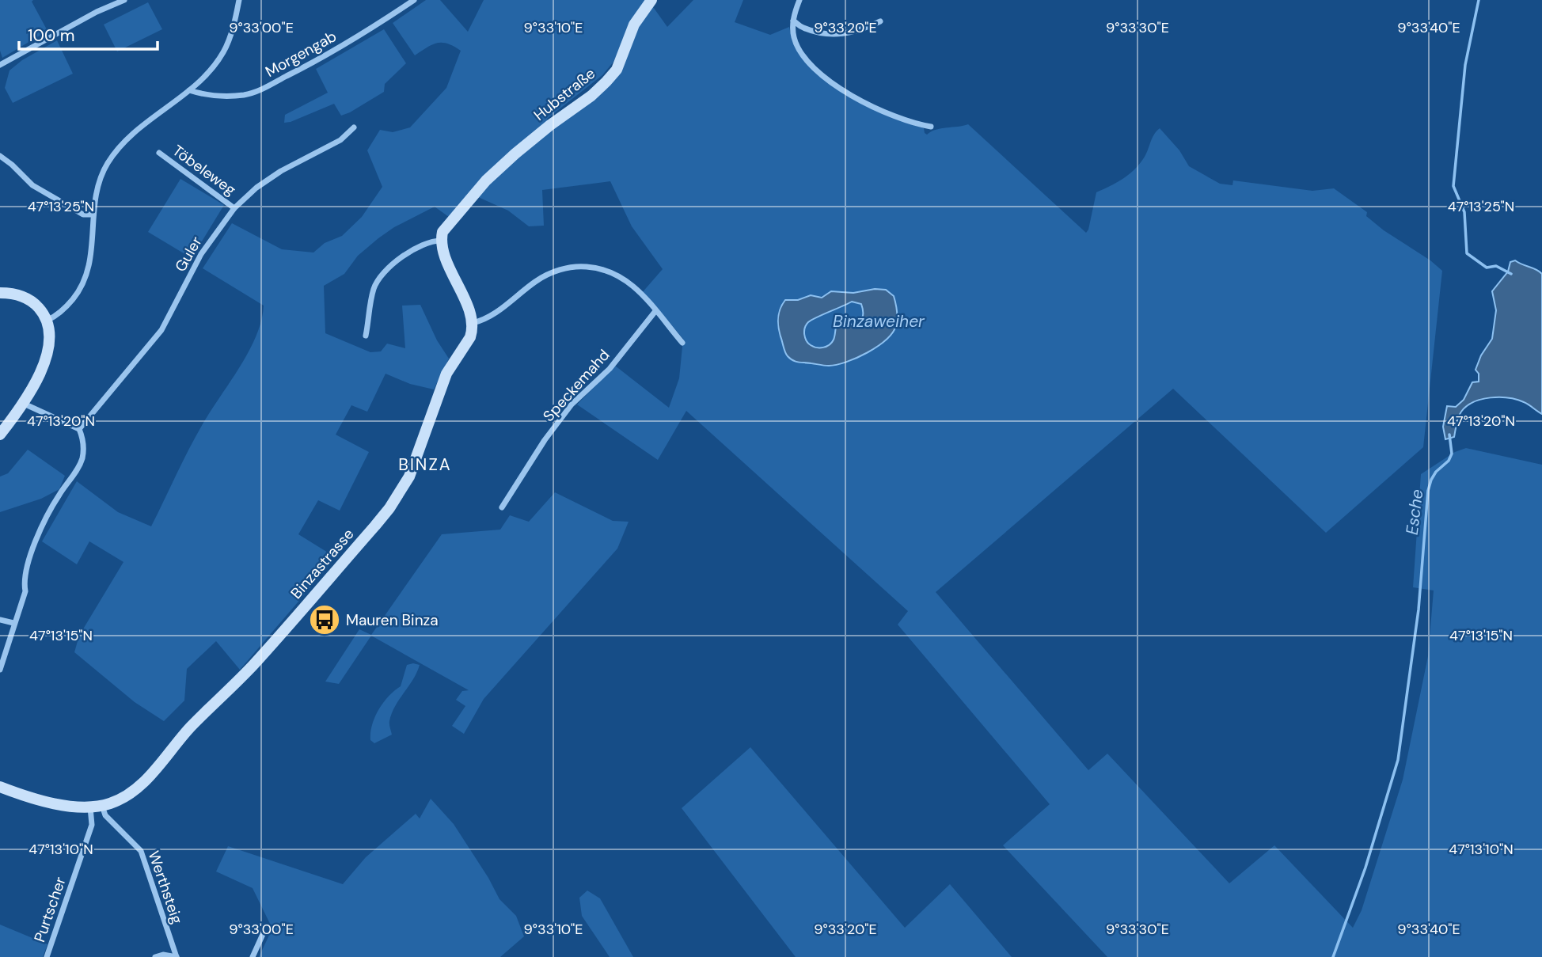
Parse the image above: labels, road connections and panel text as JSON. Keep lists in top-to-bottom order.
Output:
{
  "streets": {
    "street": [
      "Morgengab",
      "Hubstraße",
      "Töbeleweg",
      "Guler",
      "Speckemahd",
      "Binzastrasse",
      "Werthsteig",
      "Purtscher"
    ]
  },
  "crossings": [
    ["Töbeleweg", "Guler"],
    ["Binzastrasse", "Werthsteig"],
    ["Binzastrasse", "Purtscher"],
    ["Werthsteig", "Purtscher"]
  ],
  "districts": ["BINZA"],
  "water": ["Binzaweiher", "Esche"],
  "places": {
    "bus stop": ["Mauren Binza"]
  },
  "scale_bar": "100 m",
  "coordinates": [
    "9°33'00\"E",
    "9°33'10\"E",
    "9°33'20\"E",
    "9°33'30\"E",
    "9°33'40\"E",
    "47°13'25\"N",
    "47°13'20\"N",
    "47°13'15\"N",
    "47°13'10\"N"
  ]
}
